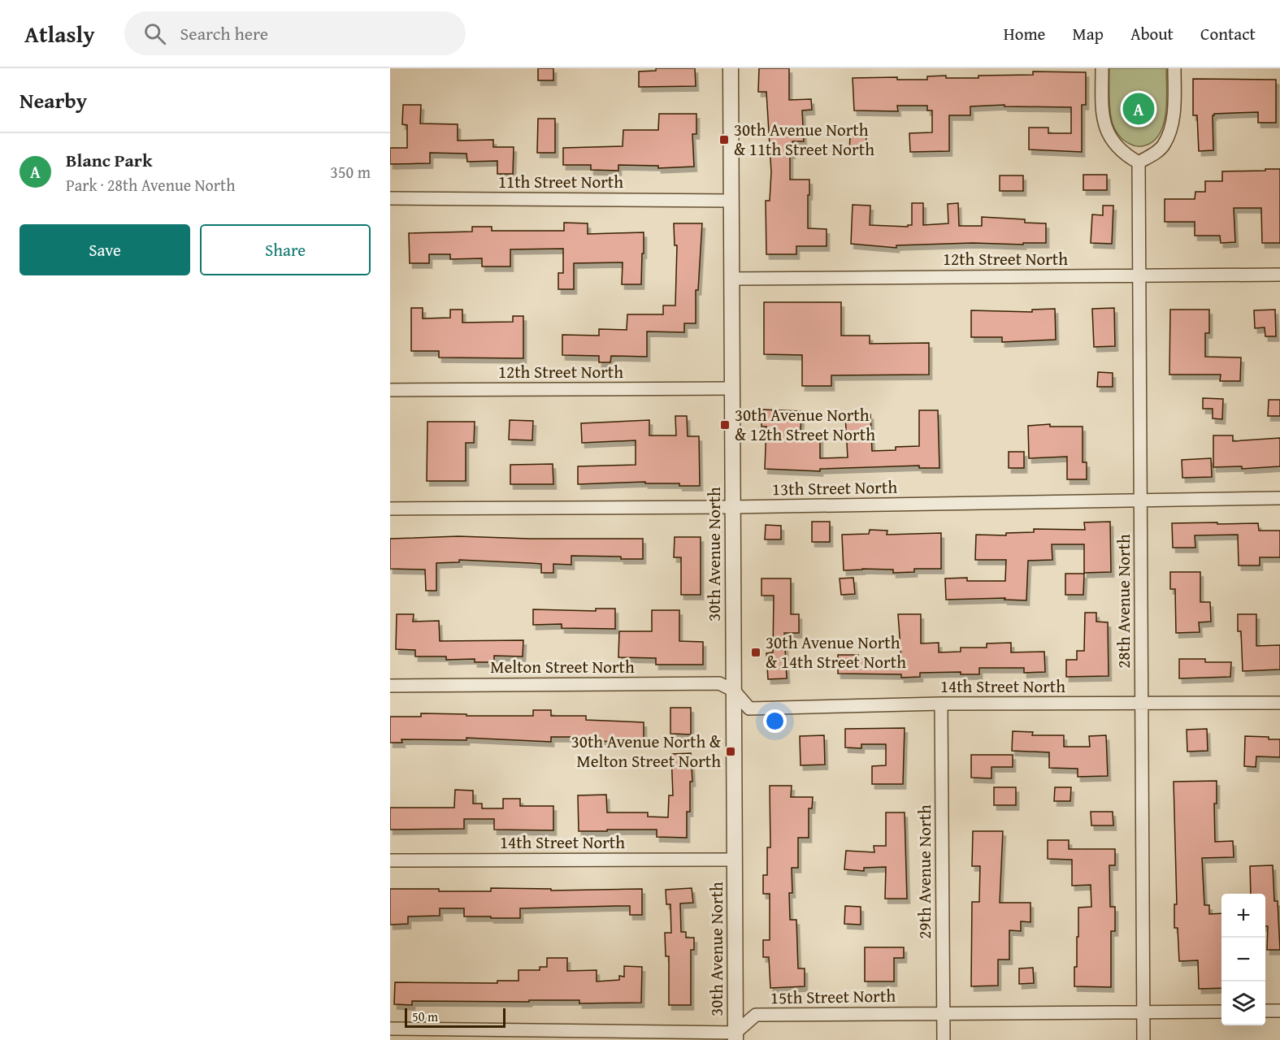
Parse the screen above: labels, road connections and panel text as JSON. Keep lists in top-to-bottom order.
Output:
{
  "streets": {
    "street": [
      "11th Street North",
      "12th Street North",
      "13th Street North",
      "30th Avenue North",
      "28th Avenue North",
      "Melton Street North",
      "14th Street North",
      "29th Avenue North",
      "15th Street North"
    ]
  },
  "crossings": [
    ["11th Street North", "30th Avenue North"],
    ["12th Street North", "30th Avenue North"],
    ["12th Street North", "28th Avenue North"],
    ["13th Street North", "30th Avenue North"],
    ["13th Street North", "28th Avenue North"],
    ["30th Avenue North", "Melton Street North"],
    ["30th Avenue North", "14th Street North"],
    ["30th Avenue North", "15th Street North"],
    ["28th Avenue North", "14th Street North"],
    ["28th Avenue North", "15th Street North"],
    ["Melton Street North", "14th Street North"],
    ["14th Street North", "29th Avenue North"],
    ["29th Avenue North", "15th Street North"]
  ],
  "places": {
    "transit": [
      "30th Avenue North & 11th Street North",
      "30th Avenue North & 12th Street North",
      "30th Avenue North & 14th Street North",
      "30th Avenue North & Melton Street North"
    ]
  },
  "scale_bar": "50 m",
  "page": {
    "header": "Atlasly",
    "search": "Search here",
    "nav": [
      "Home",
      "Map",
      "About",
      "Contact"
    ],
    "heading": "Nearby",
    "pins": "A",
    "list": [
      {
        "mark": "A",
        "name": "Blanc Park",
        "note": "Park · 28th Avenue North",
        "value": "350 m"
      }
    ],
    "buttons": ["Save", "Share"],
    "map_buttons": ["+", "−"],
    "scale": "50 m"
  }
}
